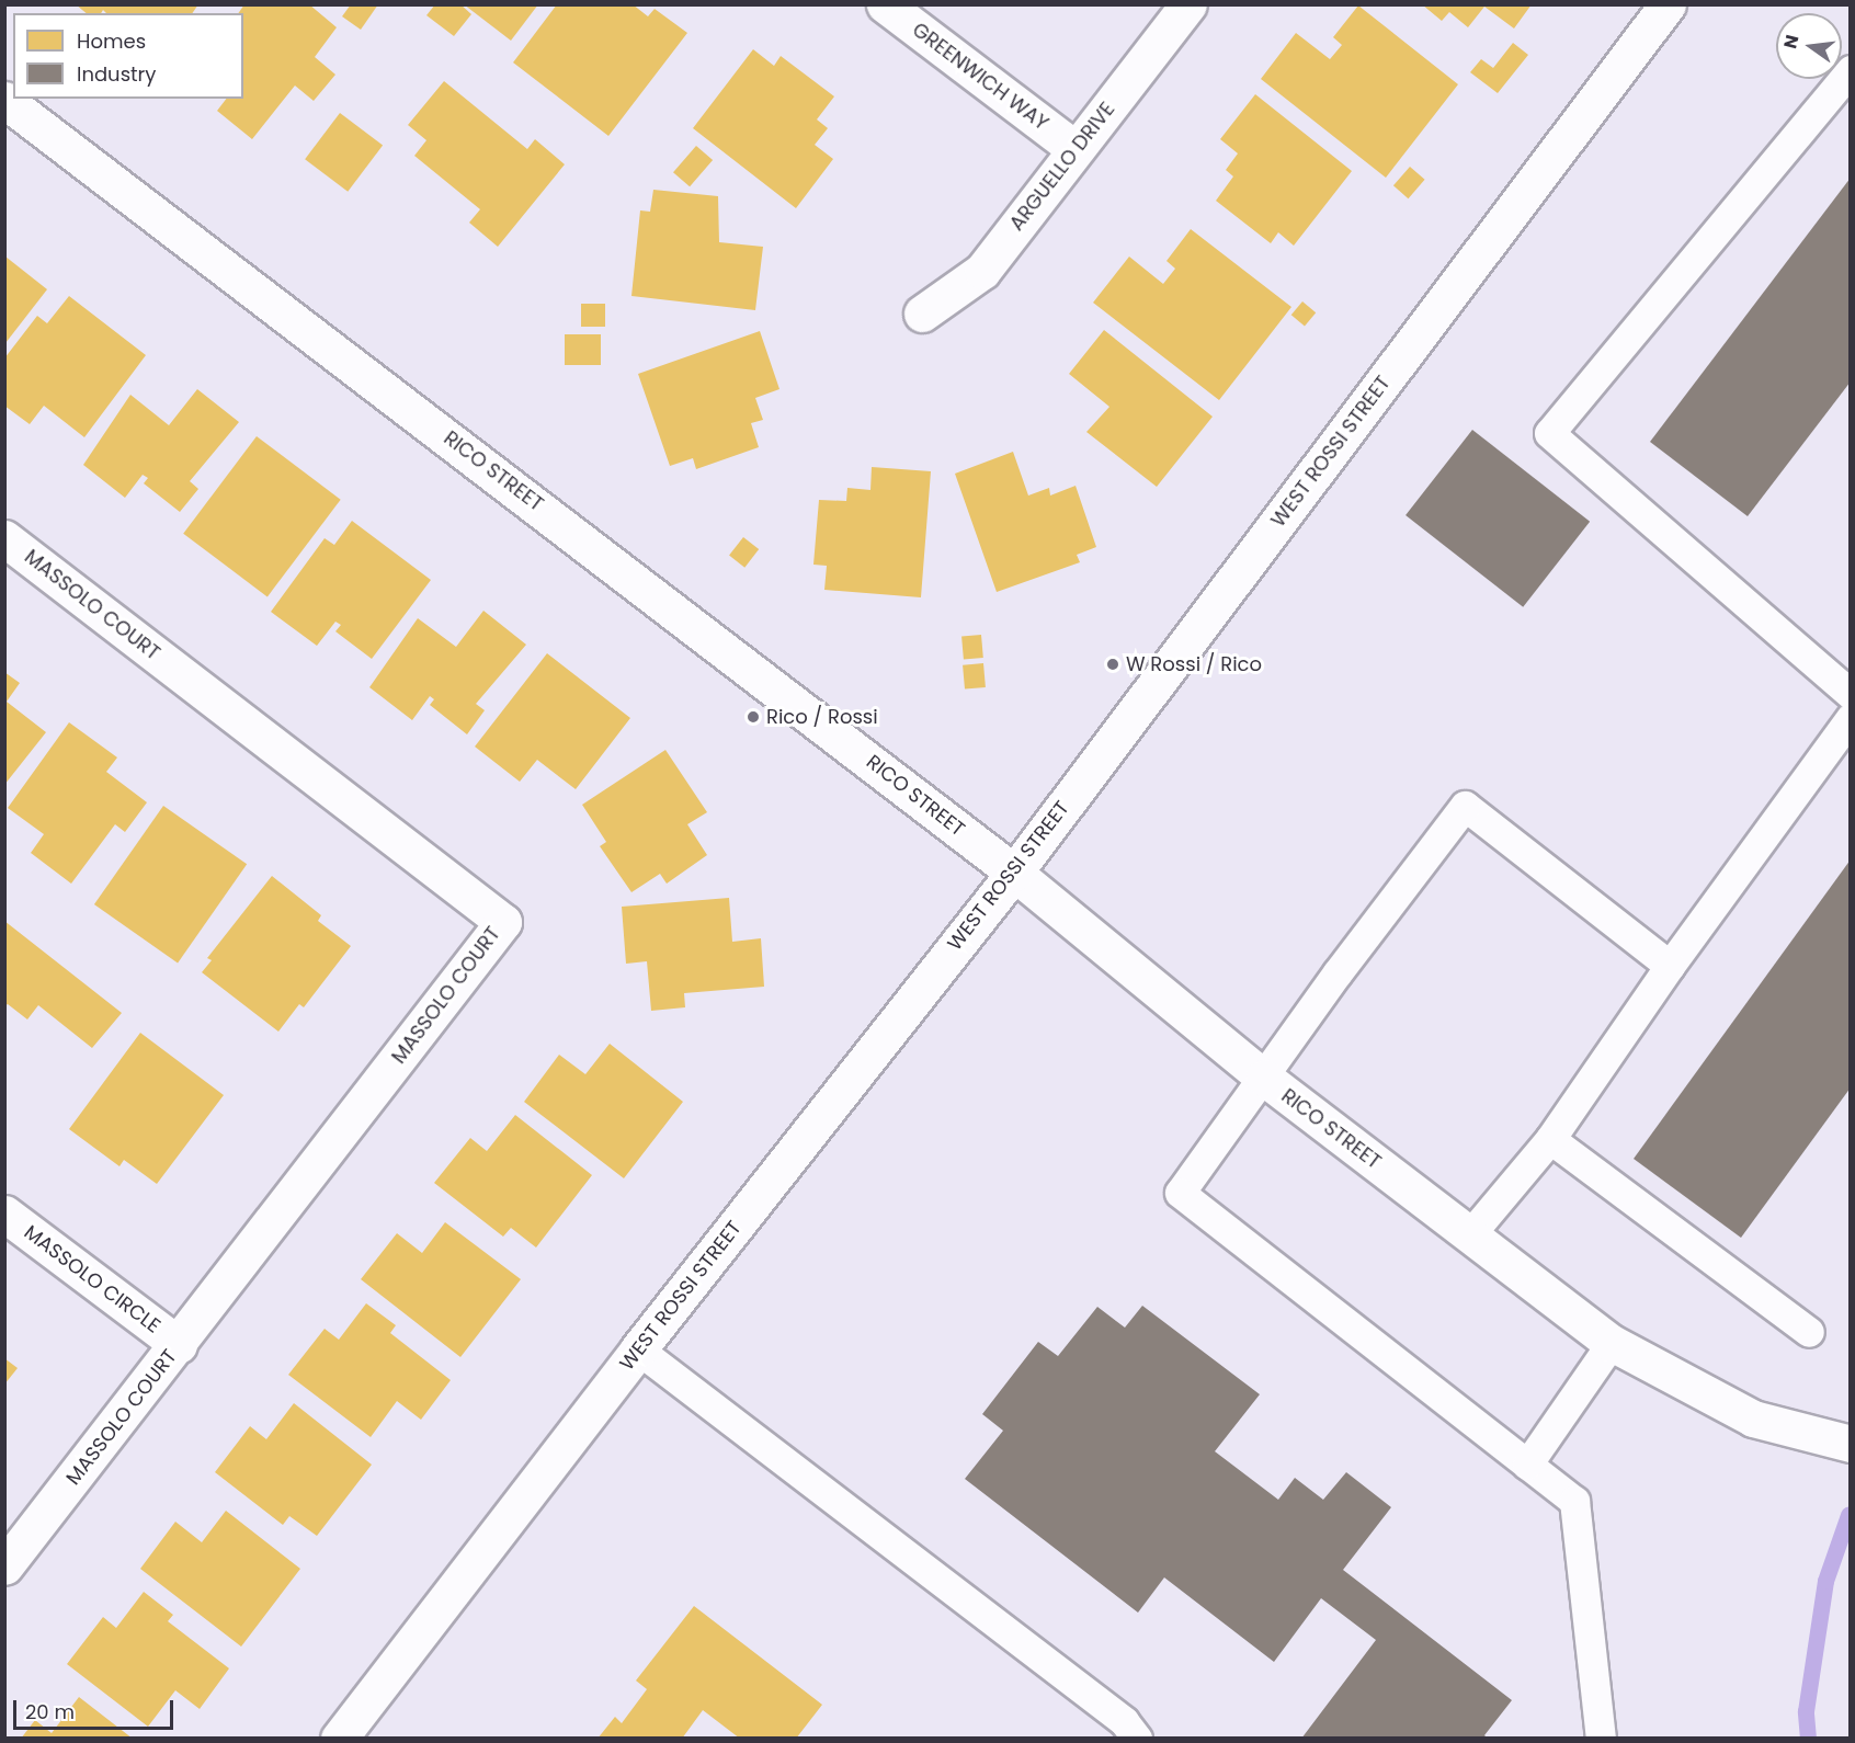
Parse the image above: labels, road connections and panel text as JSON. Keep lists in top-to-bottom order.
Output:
{
  "streets": {
    "street": [
      "GREENWICH WAY",
      "ARGUELLO DRIVE",
      "WEST ROSSI STREET",
      "RICO STREET",
      "MASSOLO COURT",
      "MASSOLO CIRCLE"
    ]
  },
  "crossings": [
    ["GREENWICH WAY", "ARGUELLO DRIVE"],
    ["WEST ROSSI STREET", "RICO STREET"],
    ["MASSOLO COURT", "MASSOLO CIRCLE"]
  ],
  "places": ["W Rossi / Rico", "Rico / Rossi"],
  "legend": ["Homes", "Industry"],
  "scale_bar": "20 m",
  "north": "left"
}
